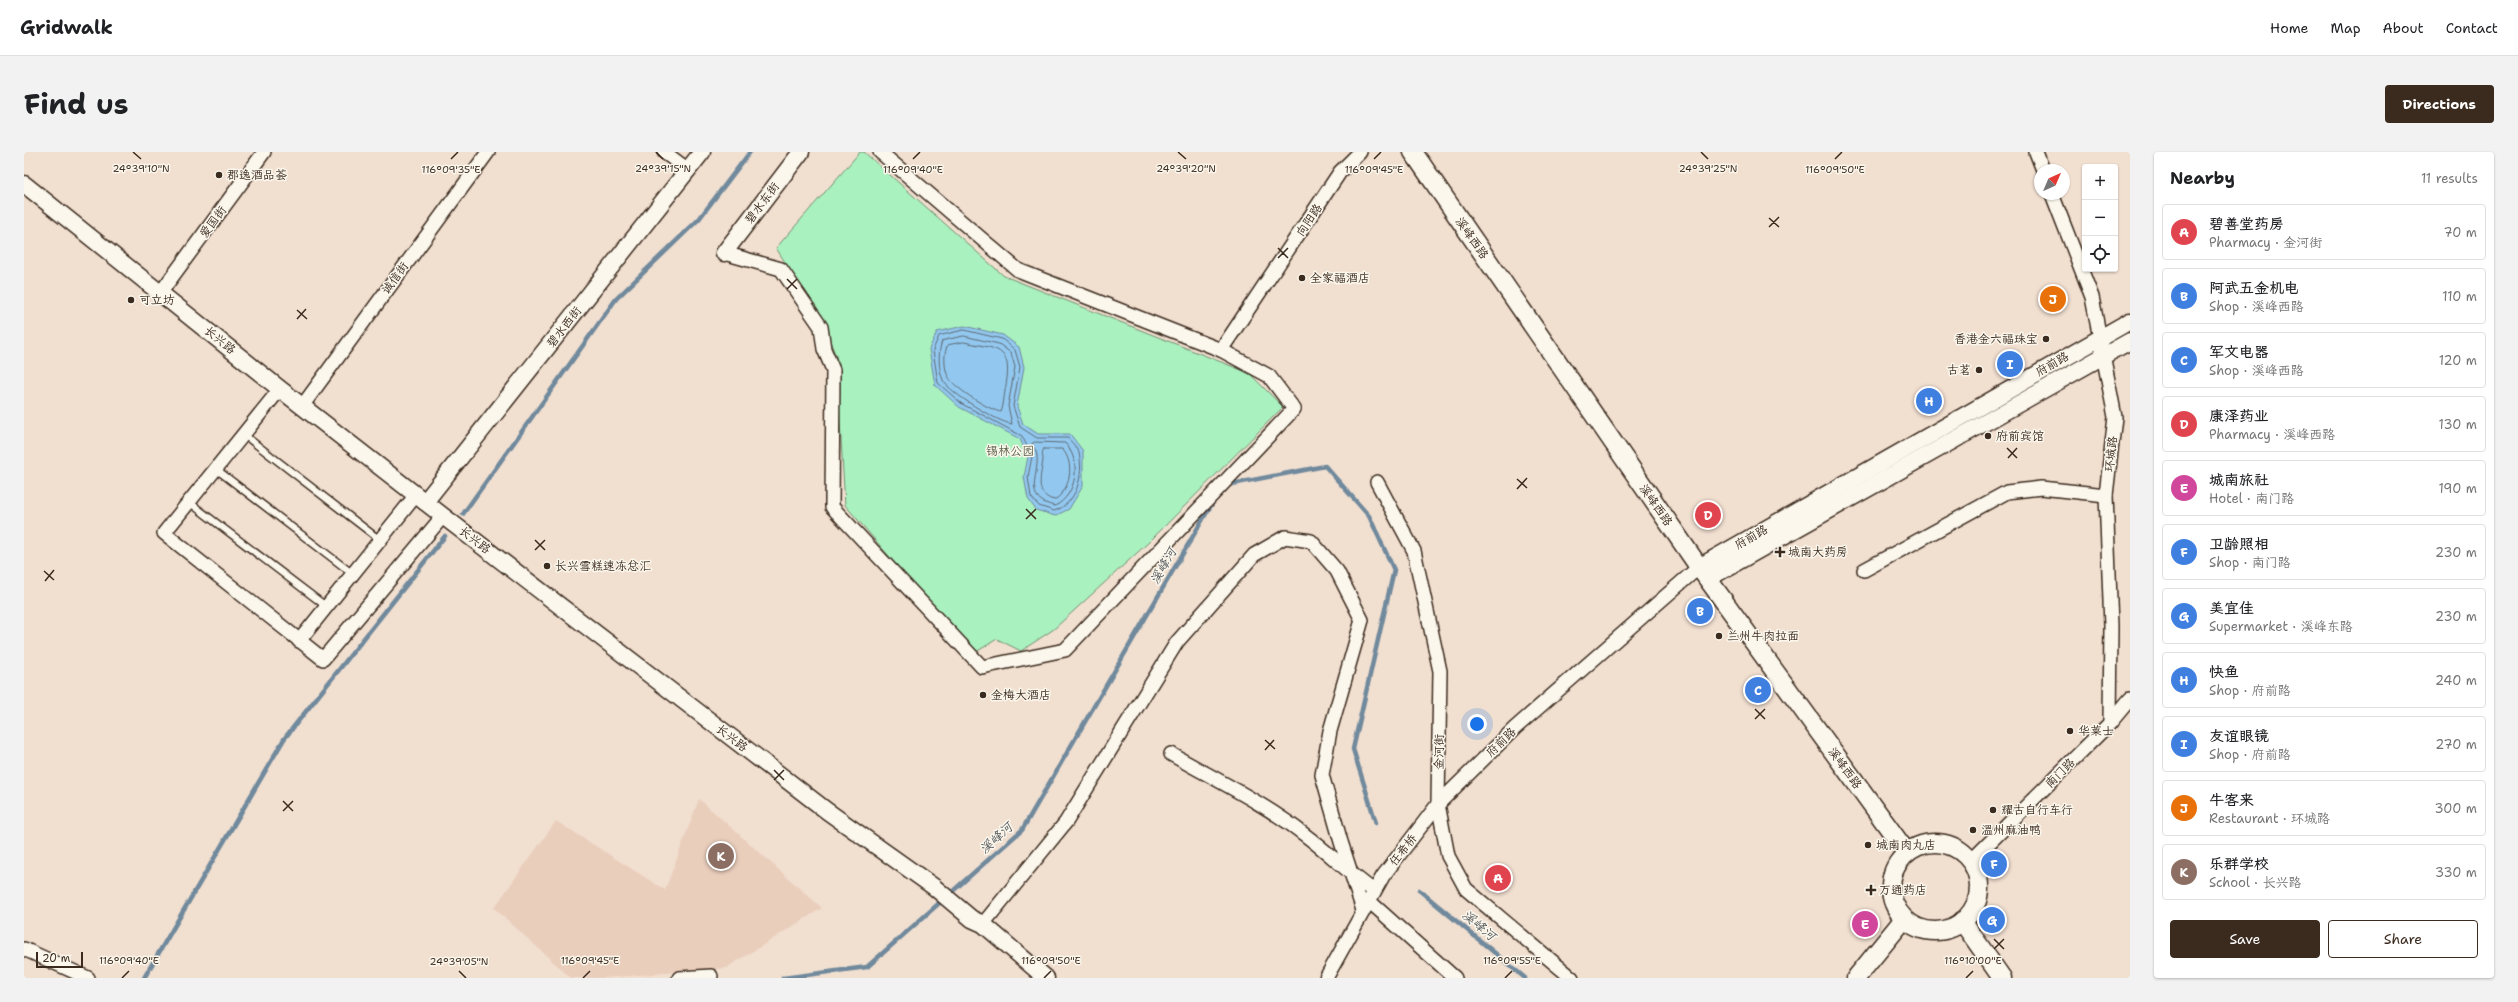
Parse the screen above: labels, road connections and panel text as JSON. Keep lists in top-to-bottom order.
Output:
{
  "streets": {
    "main road": ["溪峰西路"],
    "street": [
      "碧水东街",
      "向阳路",
      "爱国街",
      "诚信街",
      "碧水西街",
      "长兴路",
      "府前路",
      "环城路",
      "金河街",
      "南门路",
      "任希桥"
    ]
  },
  "crossings": [
    ["爱国街", "长兴路"],
    ["溪峰西路", "府前路"],
    ["溪峰西路", "南门路"],
    ["诚信街", "长兴路"],
    ["碧水西街", "长兴路"],
    ["府前路", "环城路"],
    ["府前路", "金河街"],
    ["府前路", "任希桥"],
    ["环城路", "南门路"]
  ],
  "water": ["溪峰河"],
  "parks": ["锡林公园"],
  "places": {
    "other": [
      "郡逸酒品荟",
      "全家福酒店",
      "可立坊",
      "香港金六福珠宝",
      "古茗",
      "府前宾馆",
      "长兴雪糕速冻总汇",
      "兰州牛肉拉面",
      "金梅大酒店",
      "华莱士",
      "耀古自行车行",
      "温州麻油鸭",
      "城南肉丸店"
    ],
    "health": ["城南大药房", "万通药店"]
  },
  "scale_bar": "20 m",
  "north": "top right",
  "page": {
    "header": "Gridwalk",
    "nav": [
      "Home",
      "Map",
      "About",
      "Contact"
    ],
    "title": "Find us",
    "buttons": [
      "Directions",
      ["Save", "Share"]
    ],
    "heading": ["Nearby", "11 results"],
    "map_buttons": ["+", "−"],
    "list": [
      {
        "mark": "A",
        "name": "碧善堂药房",
        "note": "Pharmacy · 金河街",
        "value": "70 m"
      },
      {
        "mark": "B",
        "name": "阿武五金机电",
        "note": "Shop · 溪峰西路",
        "value": "110 m"
      },
      {
        "mark": "C",
        "name": "军文电器",
        "note": "Shop · 溪峰西路",
        "value": "120 m"
      },
      {
        "mark": "D",
        "name": "康泽药业",
        "note": "Pharmacy · 溪峰西路",
        "value": "130 m"
      },
      {
        "mark": "E",
        "name": "城南旅社",
        "note": "Hotel · 南门路",
        "value": "190 m"
      },
      {
        "mark": "F",
        "name": "卫龄照相",
        "note": "Shop · 南门路",
        "value": "230 m"
      },
      {
        "mark": "G",
        "name": "美宜佳",
        "note": "Supermarket · 溪峰东路",
        "value": "230 m"
      },
      {
        "mark": "H",
        "name": "快鱼",
        "note": "Shop · 府前路",
        "value": "240 m"
      },
      {
        "mark": "I",
        "name": "友谊眼镜",
        "note": "Shop · 府前路",
        "value": "270 m"
      },
      {
        "mark": "J",
        "name": "牛客来",
        "note": "Restaurant · 环城路",
        "value": "300 m"
      },
      {
        "mark": "K",
        "name": "乐群学校",
        "note": "School · 长兴路",
        "value": "330 m"
      }
    ],
    "pins": [
      "J",
      "I",
      "H",
      "D",
      "B",
      "C",
      "K",
      "F",
      "A",
      "G",
      "E"
    ],
    "scale": "20 m"
  },
  "coordinates": [
    "24°39'10\"N",
    "24°39'15\"N",
    "24°39'20\"N",
    "24°39'25\"N",
    "116°09'45\"E",
    "116°09'35\"E",
    "116°09'40\"E",
    "116°09'50\"E",
    "116°09'55\"E",
    "116°10'00\"E",
    "24°39'05\"N"
  ]
}
